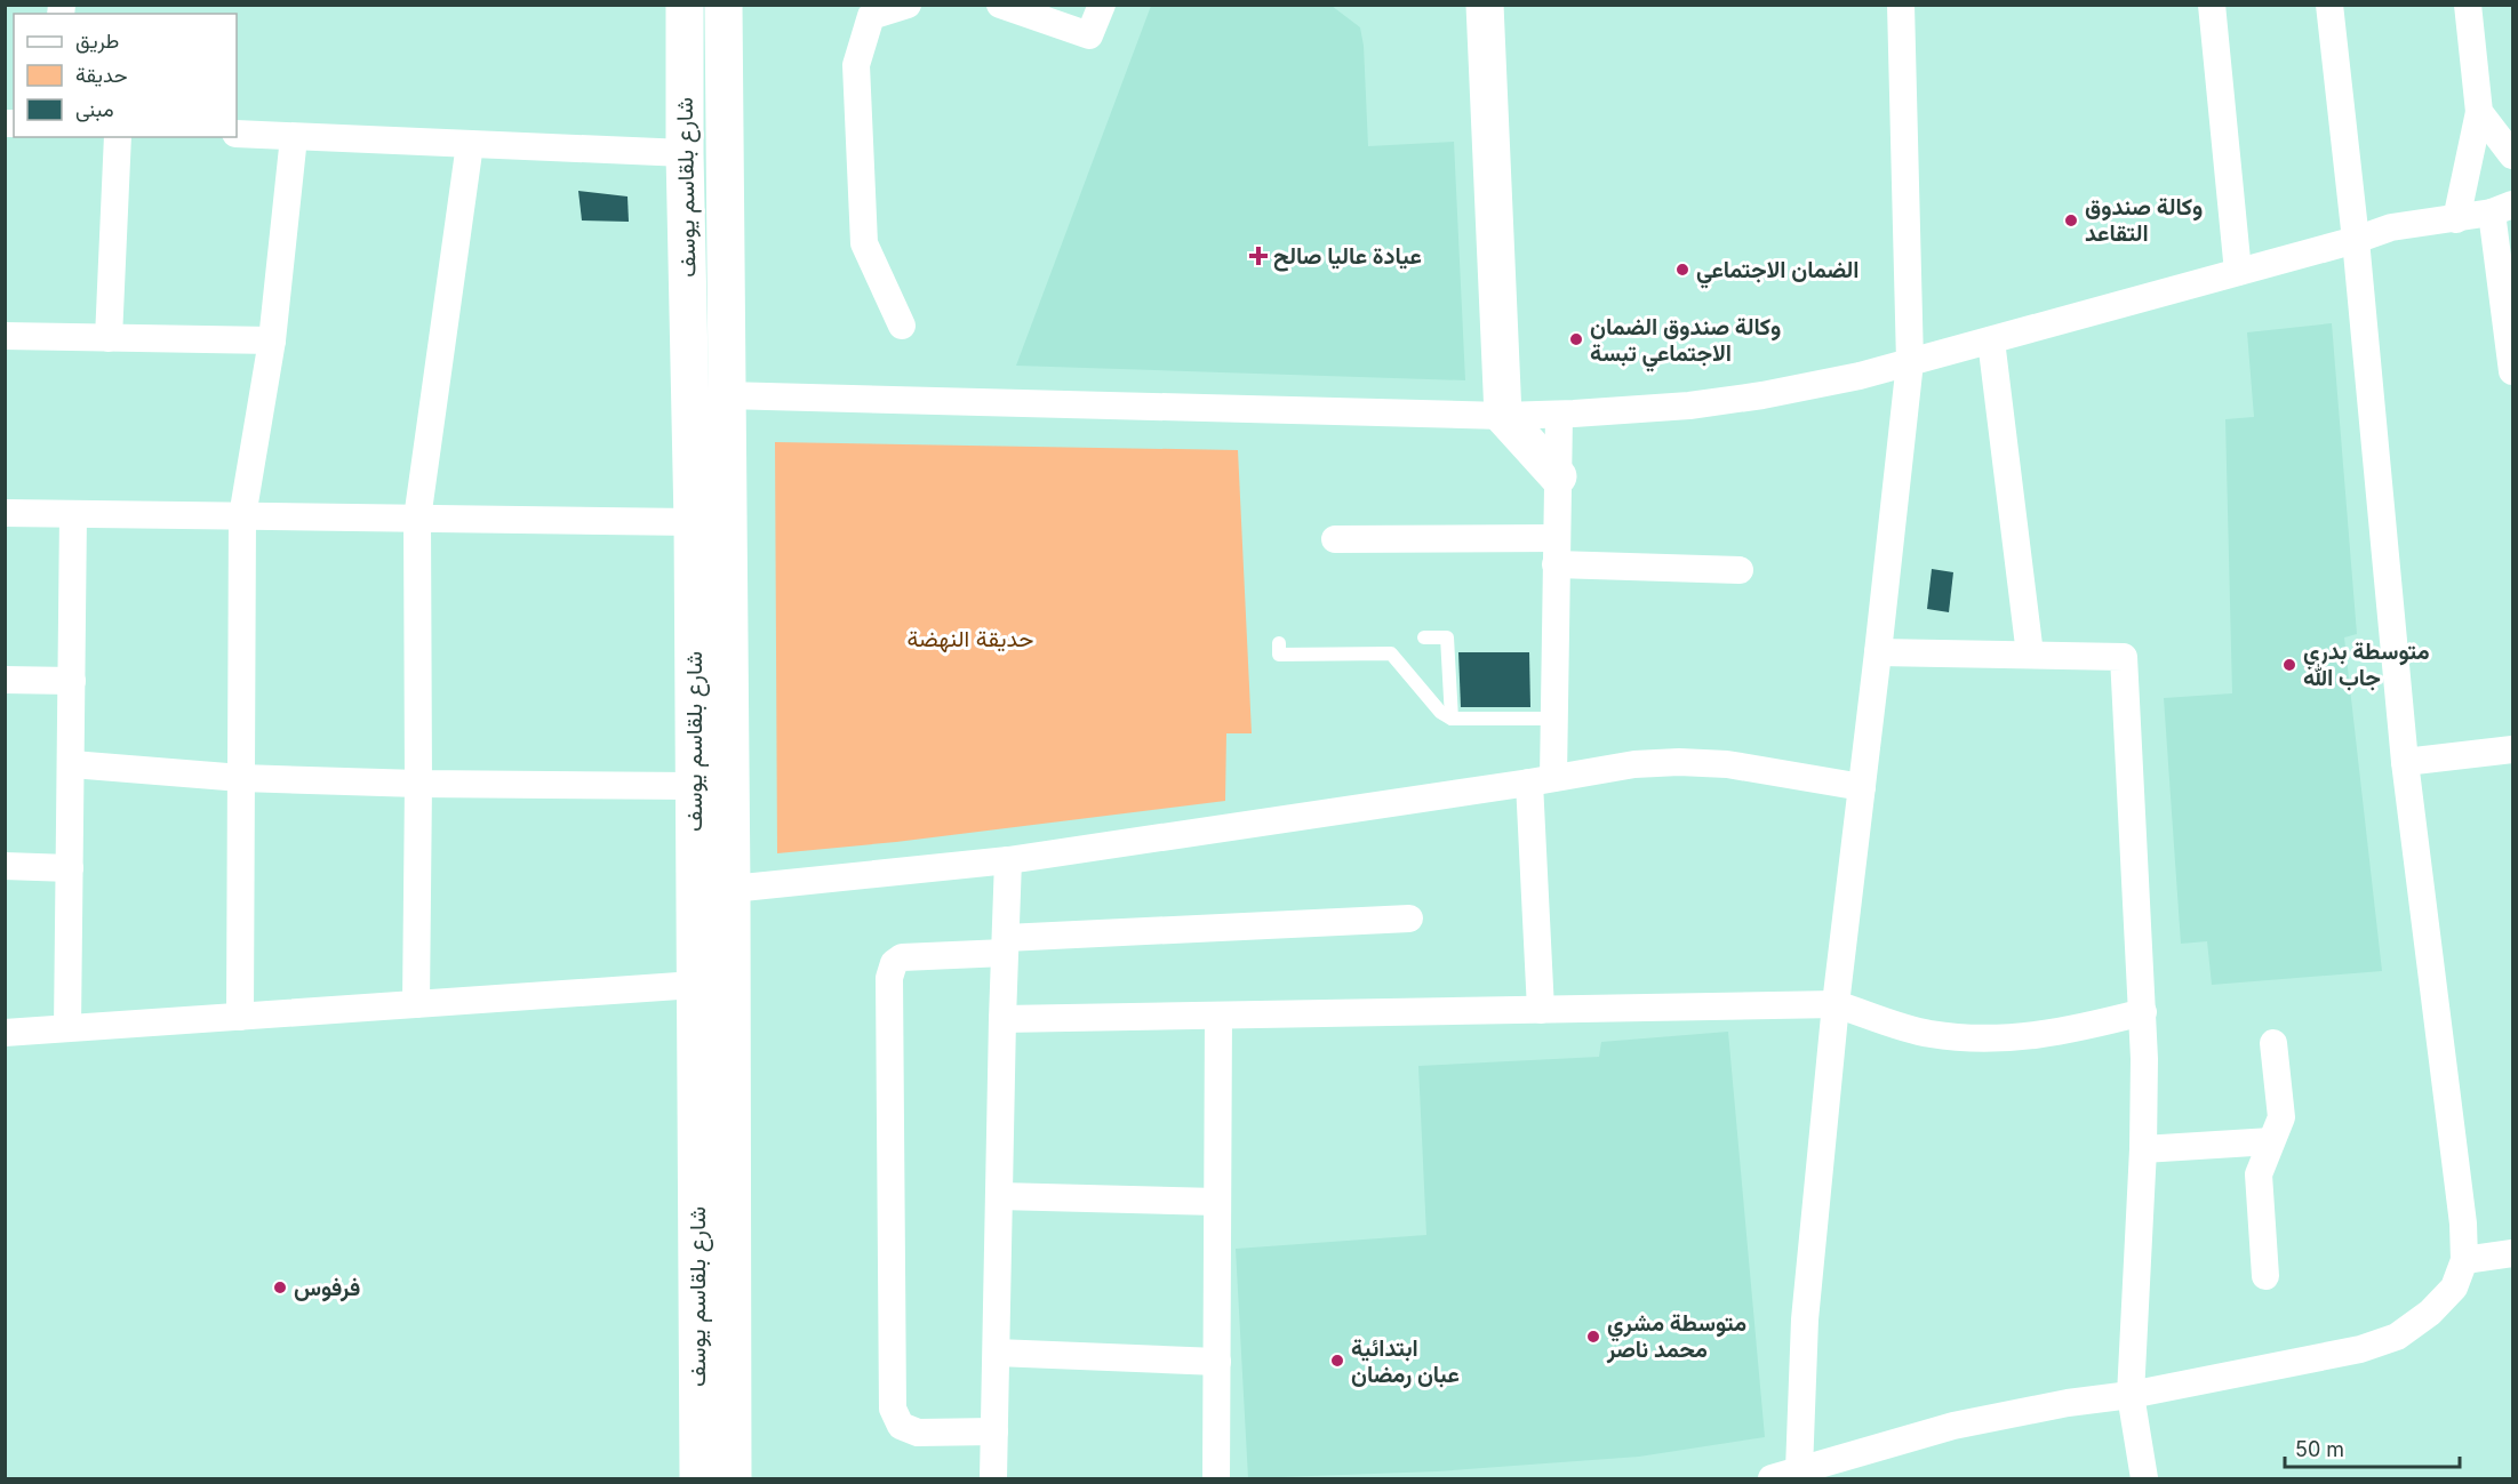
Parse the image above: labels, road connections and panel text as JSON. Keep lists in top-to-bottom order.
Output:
{
  "streets": {
    "main road": ["شارع بلقاسم يوسف"]
  },
  "parks": ["حديقة النهضة"],
  "places": {
    "other": [
      "وكالة صندوق التقاعد",
      "الضمان الاجتماعي",
      "وكالة صندوق الضمان الاجتماعي تبسة",
      "متوسطة بدري جاب الله",
      "فرفوس",
      "متوسطة مشري محمد ناصر",
      "ابتدائية عبان رمضان"
    ],
    "health": ["عيادة عاليا صالح"]
  },
  "legend": ["طريق", "حديقة", "مبنى"],
  "scale_bar": "50 m"
}
